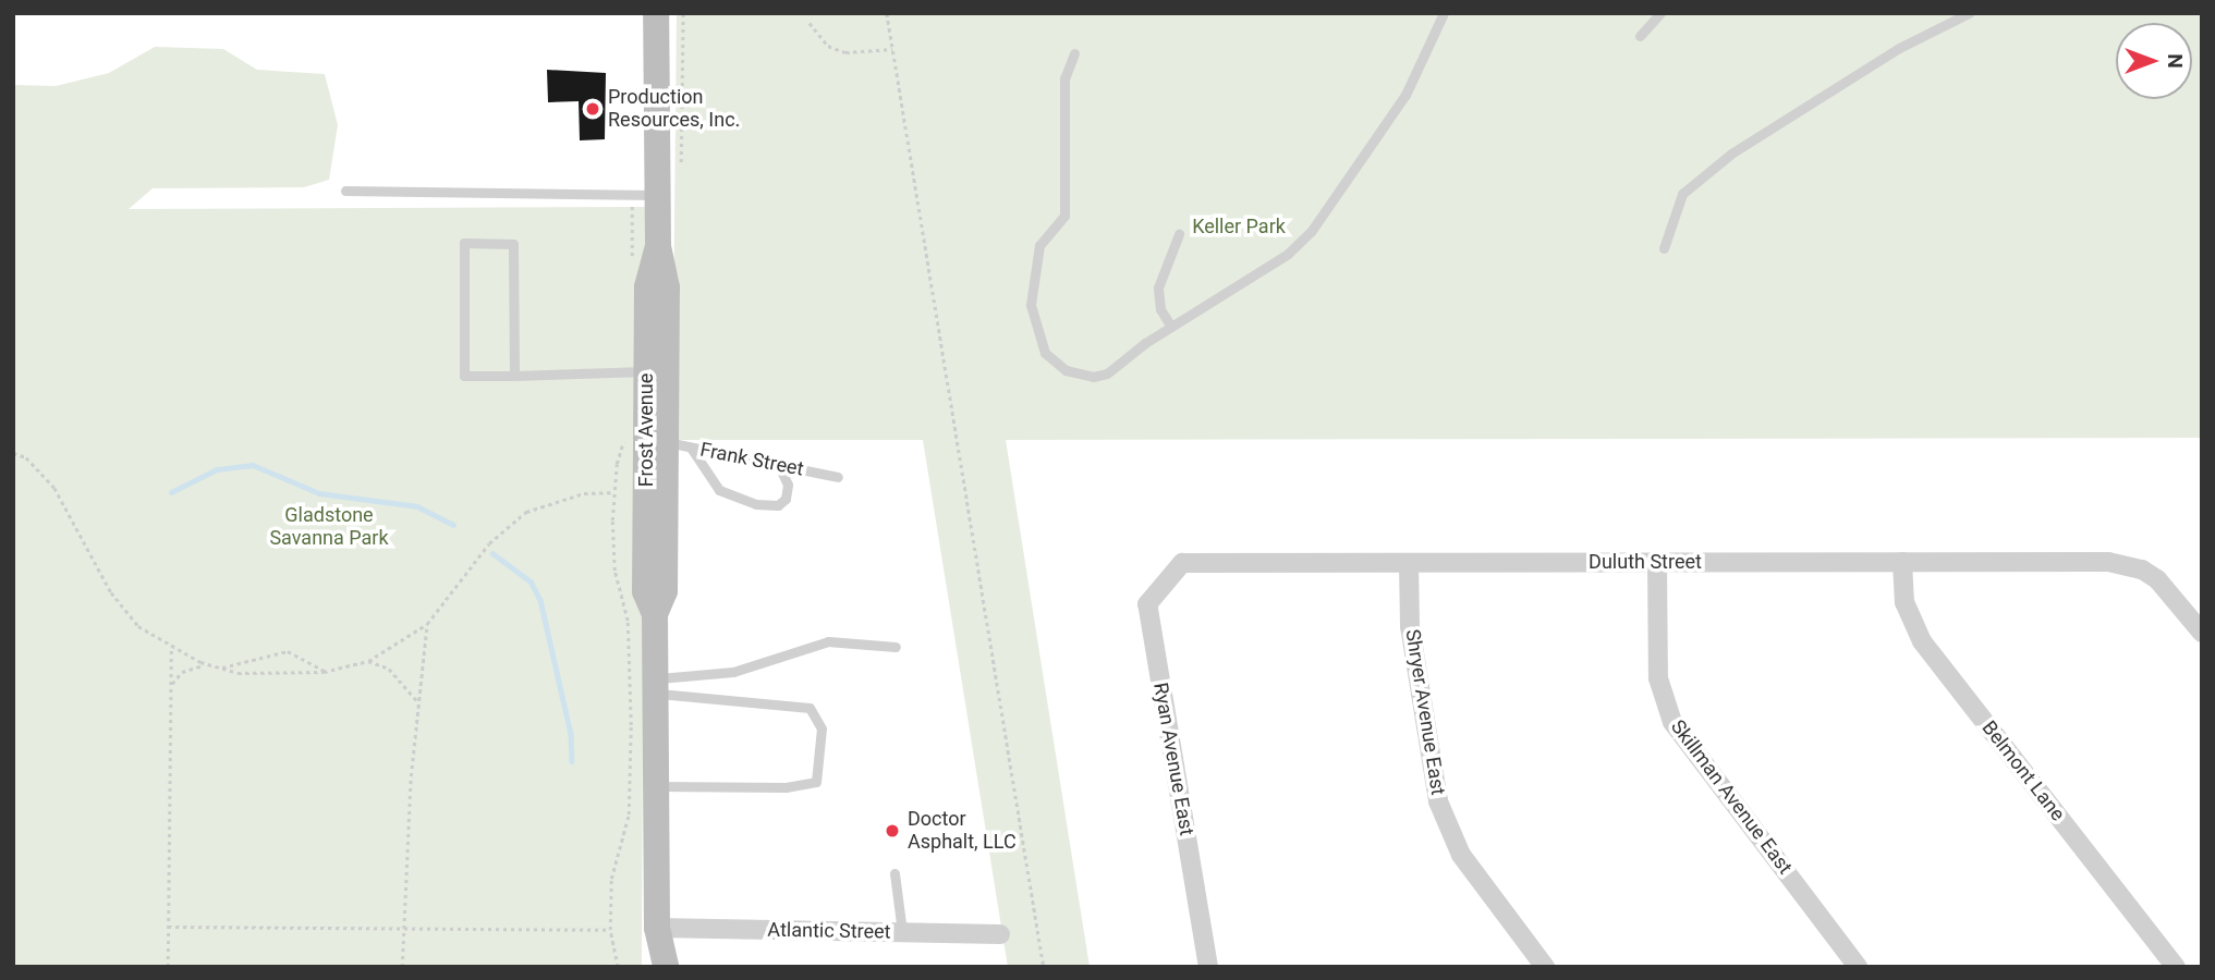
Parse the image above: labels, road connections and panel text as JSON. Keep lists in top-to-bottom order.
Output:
{
  "streets": {
    "street": [
      "Frost Avenue",
      "Duluth Street",
      "Shryer Avenue East",
      "Ryan Avenue East",
      "Belmont Lane",
      "Skillman Avenue East",
      "Atlantic Street"
    ],
    "lane": ["Frank Street"]
  },
  "crossings": [
    ["Frost Avenue", "Frank Street"],
    ["Frost Avenue", "Atlantic Street"],
    ["Duluth Street", "Shryer Avenue East"],
    ["Duluth Street", "Ryan Avenue East"],
    ["Duluth Street", "Belmont Lane"],
    ["Duluth Street", "Skillman Avenue East"]
  ],
  "parks": ["Keller Park", "Gladstone Savanna Park"],
  "places": ["Production Resources, Inc.", "Doctor Asphalt, LLC"],
  "north": "right"
}
